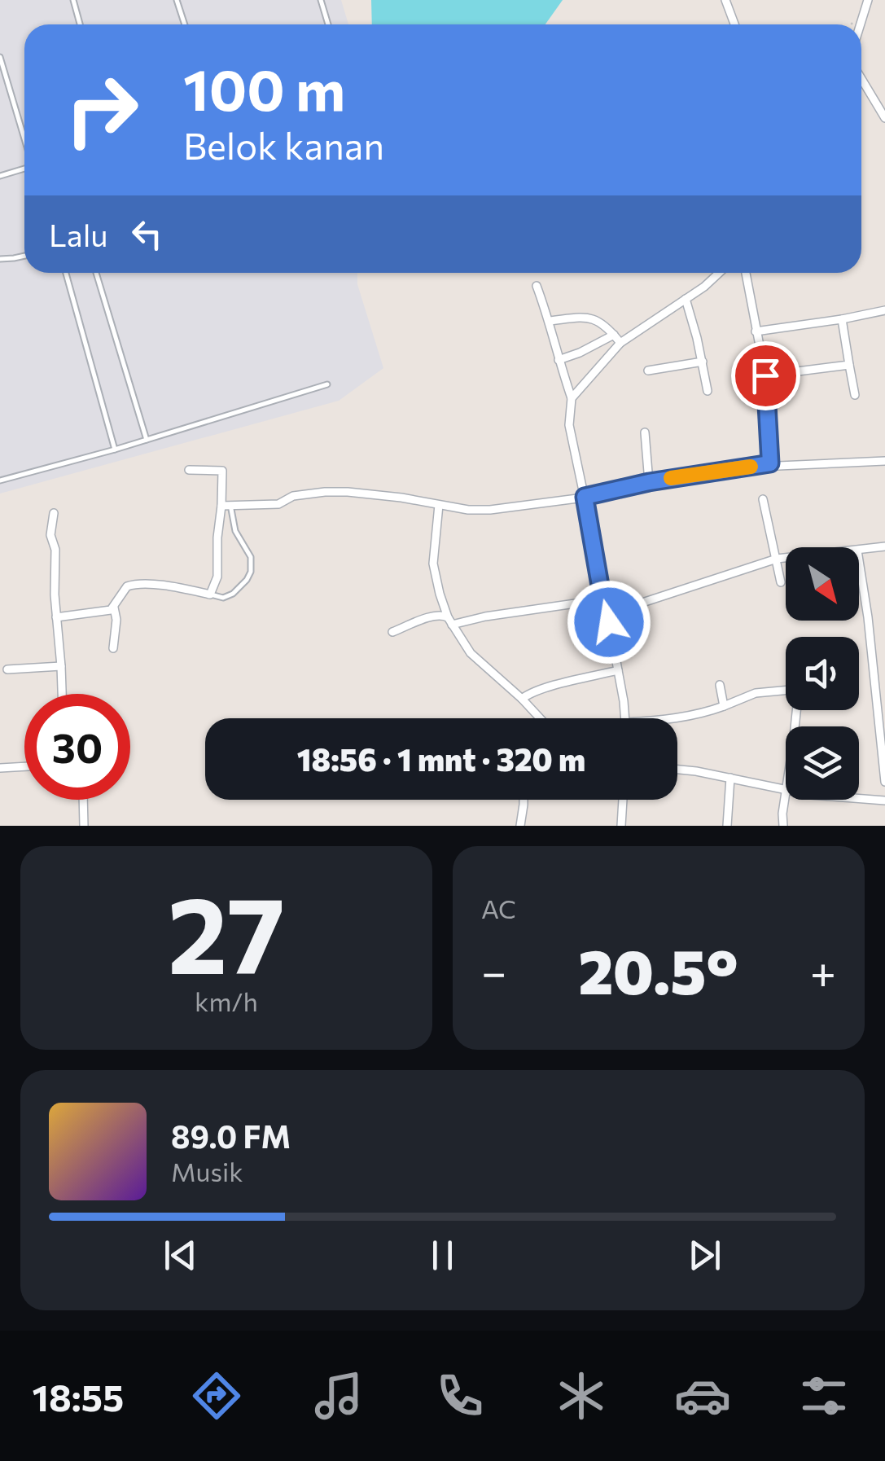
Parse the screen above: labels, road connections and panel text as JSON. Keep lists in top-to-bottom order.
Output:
{
  "north": "bottom right",
  "page": {
    "turn": ["100 m", "Belok kanan"],
    "then": "Lalu",
    "limit": "30",
    "trip": "18:56 · 1 mnt · 320 m",
    "tile": [
      ["27", "km/h"],
      "AC"
    ],
    "heat": ["−", "20.5°", "+"],
    "song": ["89.0 FM", "Musik"],
    "tabs": "18:55"
  }
}
